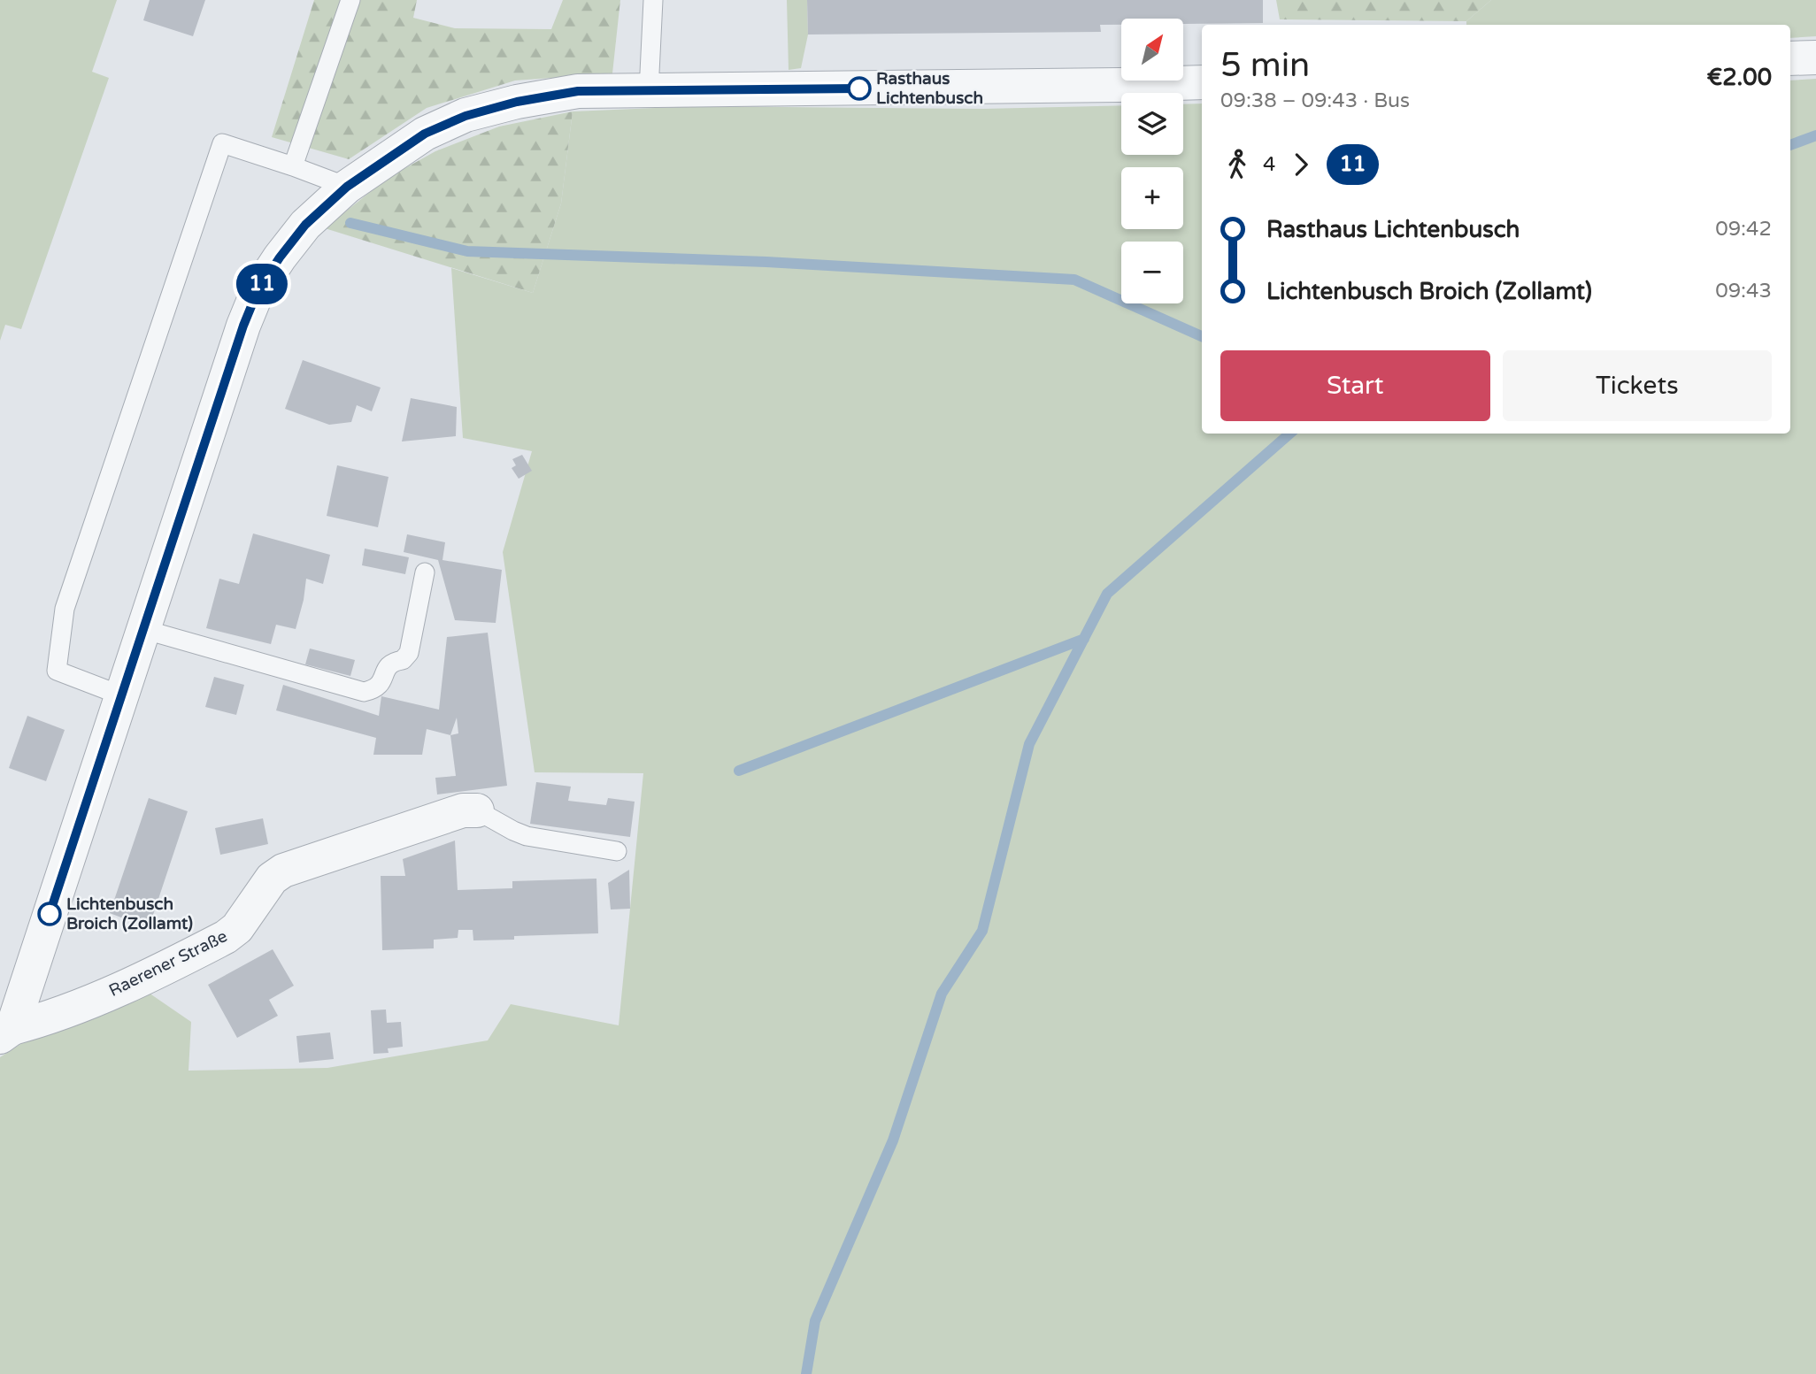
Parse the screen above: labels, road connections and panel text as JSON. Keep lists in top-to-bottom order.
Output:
{
  "streets": {
    "street": ["Raerener Straße"]
  },
  "places": ["Rasthaus Lichtenbusch", "Lichtenbusch Broich (Zollamt)"],
  "lines": ["bus line 11"],
  "north": "top right",
  "page": {
    "on_map": "11",
    "map_buttons": ["+", "−"],
    "heading": ["5 min", "09:38 – 09:43 · Bus", "€2.00"],
    "legs": ["4", "11"],
    "list": [
      {
        "name": "Rasthaus Lichtenbusch",
        "value": "09:42"
      },
      {
        "name": "Lichtenbusch Broich (Zollamt)",
        "value": "09:43"
      }
    ],
    "buttons": ["Start", "Tickets"]
  }
}
